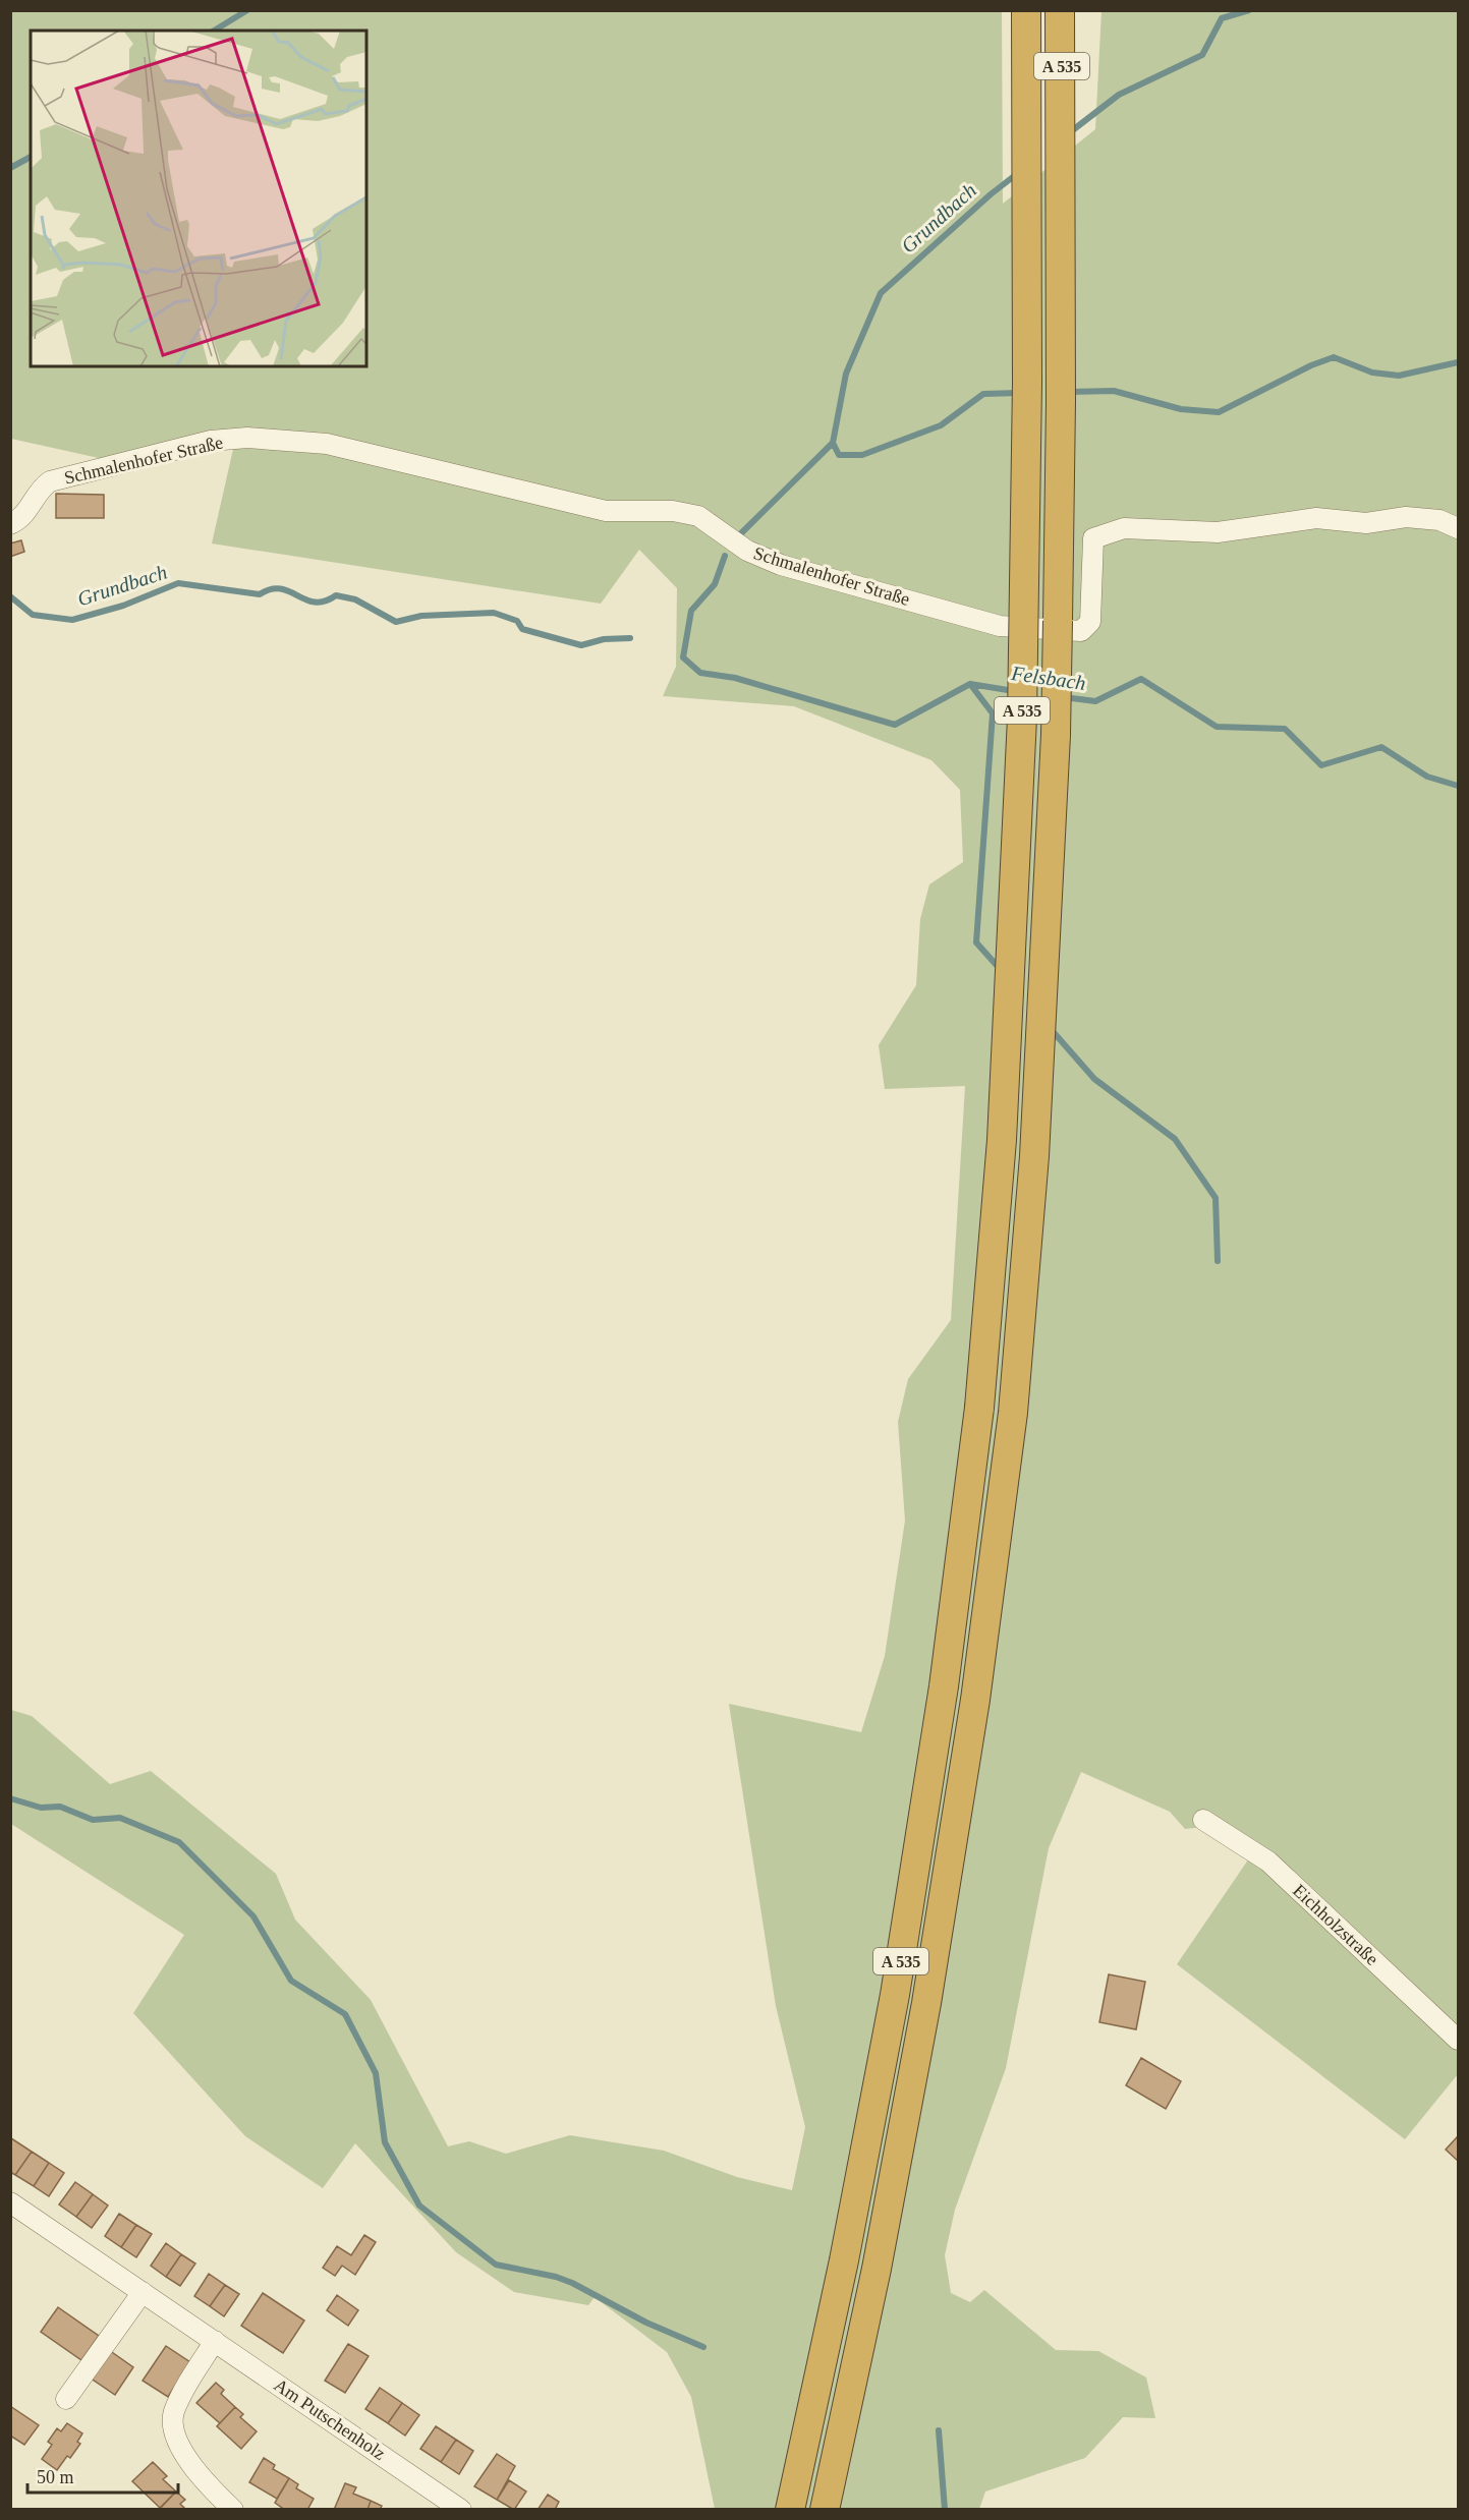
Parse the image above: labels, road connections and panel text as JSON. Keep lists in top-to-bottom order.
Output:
{
  "streets": {
    "highway": ["A 535"],
    "street": ["Schmalenhofer Straße", "Eichholzstraße", "Am Putschenholz"]
  },
  "water": ["Grundbach", "Felsbach"],
  "scale_bar": "50 m"
}
